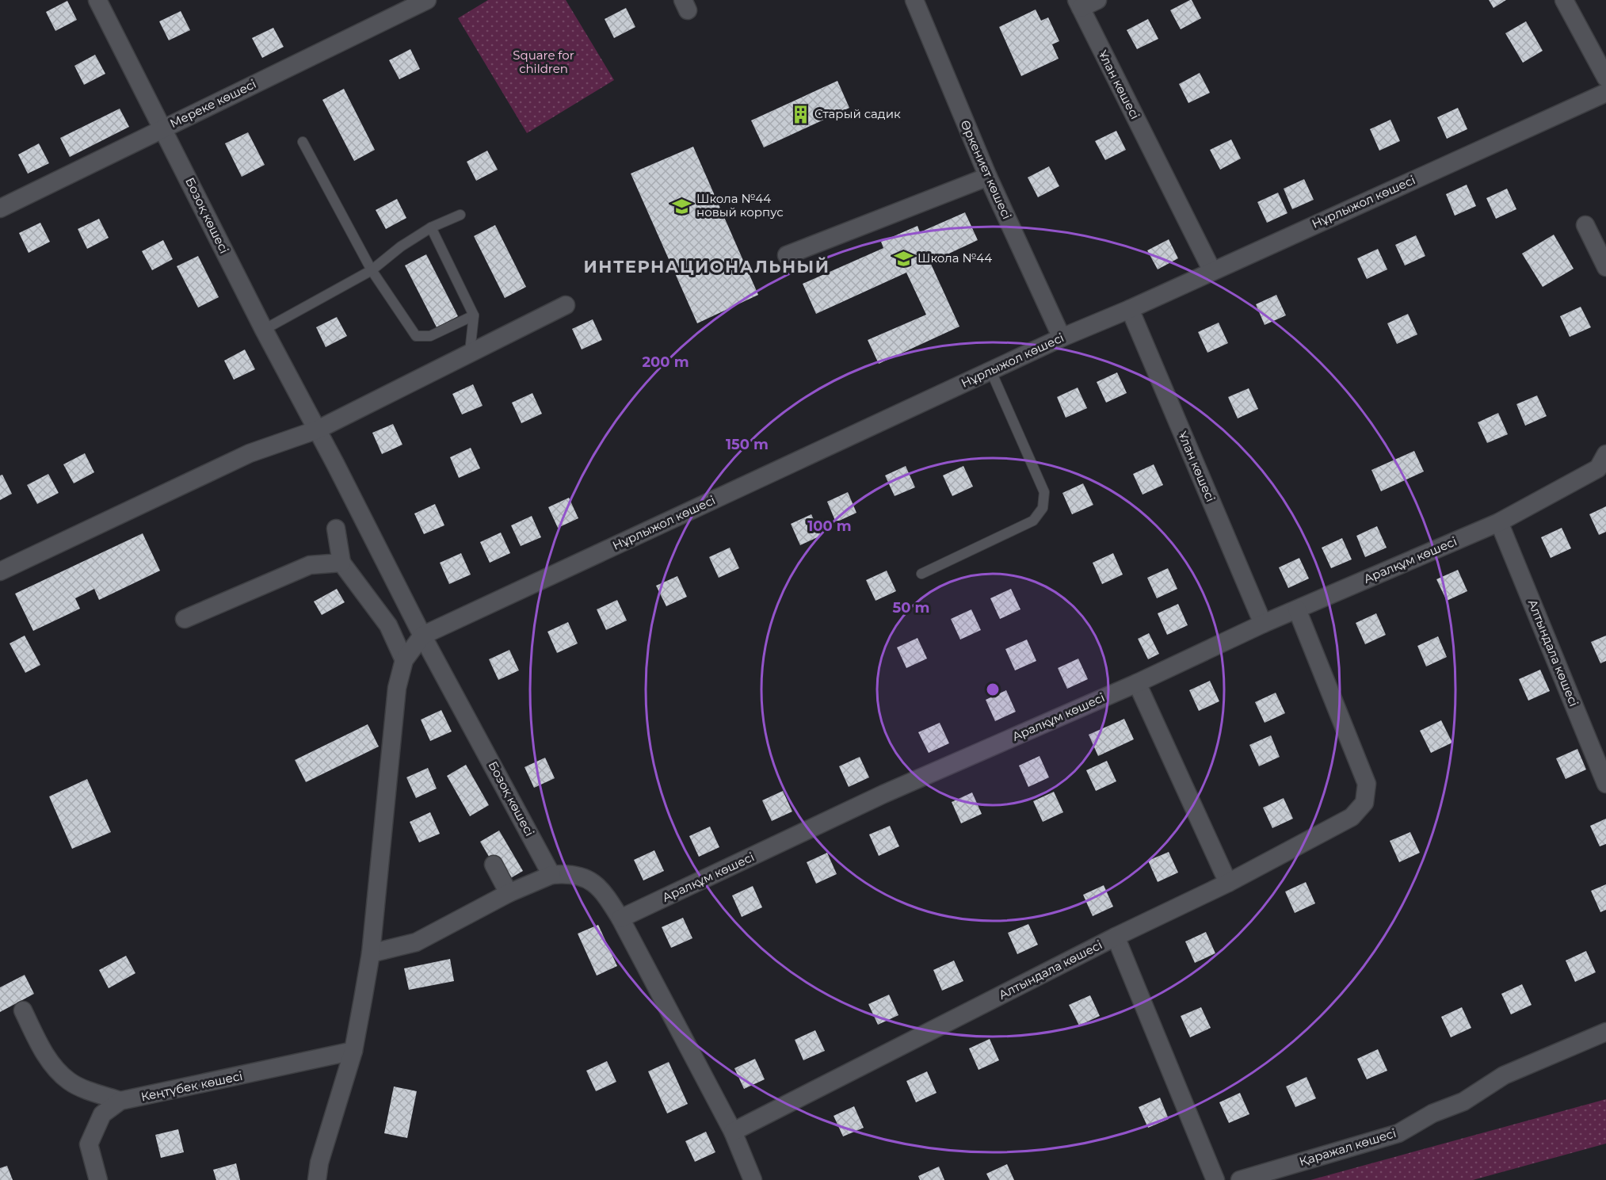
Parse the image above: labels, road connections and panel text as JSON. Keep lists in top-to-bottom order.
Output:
{
  "streets": {
    "street": [
      "Ұлан көшесі",
      "Мереке көшесі",
      "Өркениет көшесі",
      "Нұрлыжол көшесі",
      "Бозоқ көшесі",
      "Аралқұм көшесі",
      "Алтындала көшесі",
      "Кеңтүбек көшесі",
      "Қаражал көшесі"
    ]
  },
  "crossings": [
    ["Ұлан көшесі", "Нұрлыжол көшесі"],
    ["Ұлан көшесі", "Аралқұм көшесі"],
    ["Мереке көшесі", "Бозоқ көшесі"],
    ["Өркениет көшесі", "Нұрлыжол көшесі"],
    ["Нұрлыжол көшесі", "Бозоқ көшесі"],
    ["Аралқұм көшесі", "Алтындала көшесі"]
  ],
  "districts": ["ИНТЕРНАЦИОНАЛЬНЫЙ"],
  "parks": ["Square for children"],
  "places": {
    "building": ["Старый садик"],
    "school or university": ["Школа №44 новый корпус", "Школа №44"]
  },
  "rings": [
    "200 m",
    "150 m",
    "100 m",
    "50 m"
  ]
}
